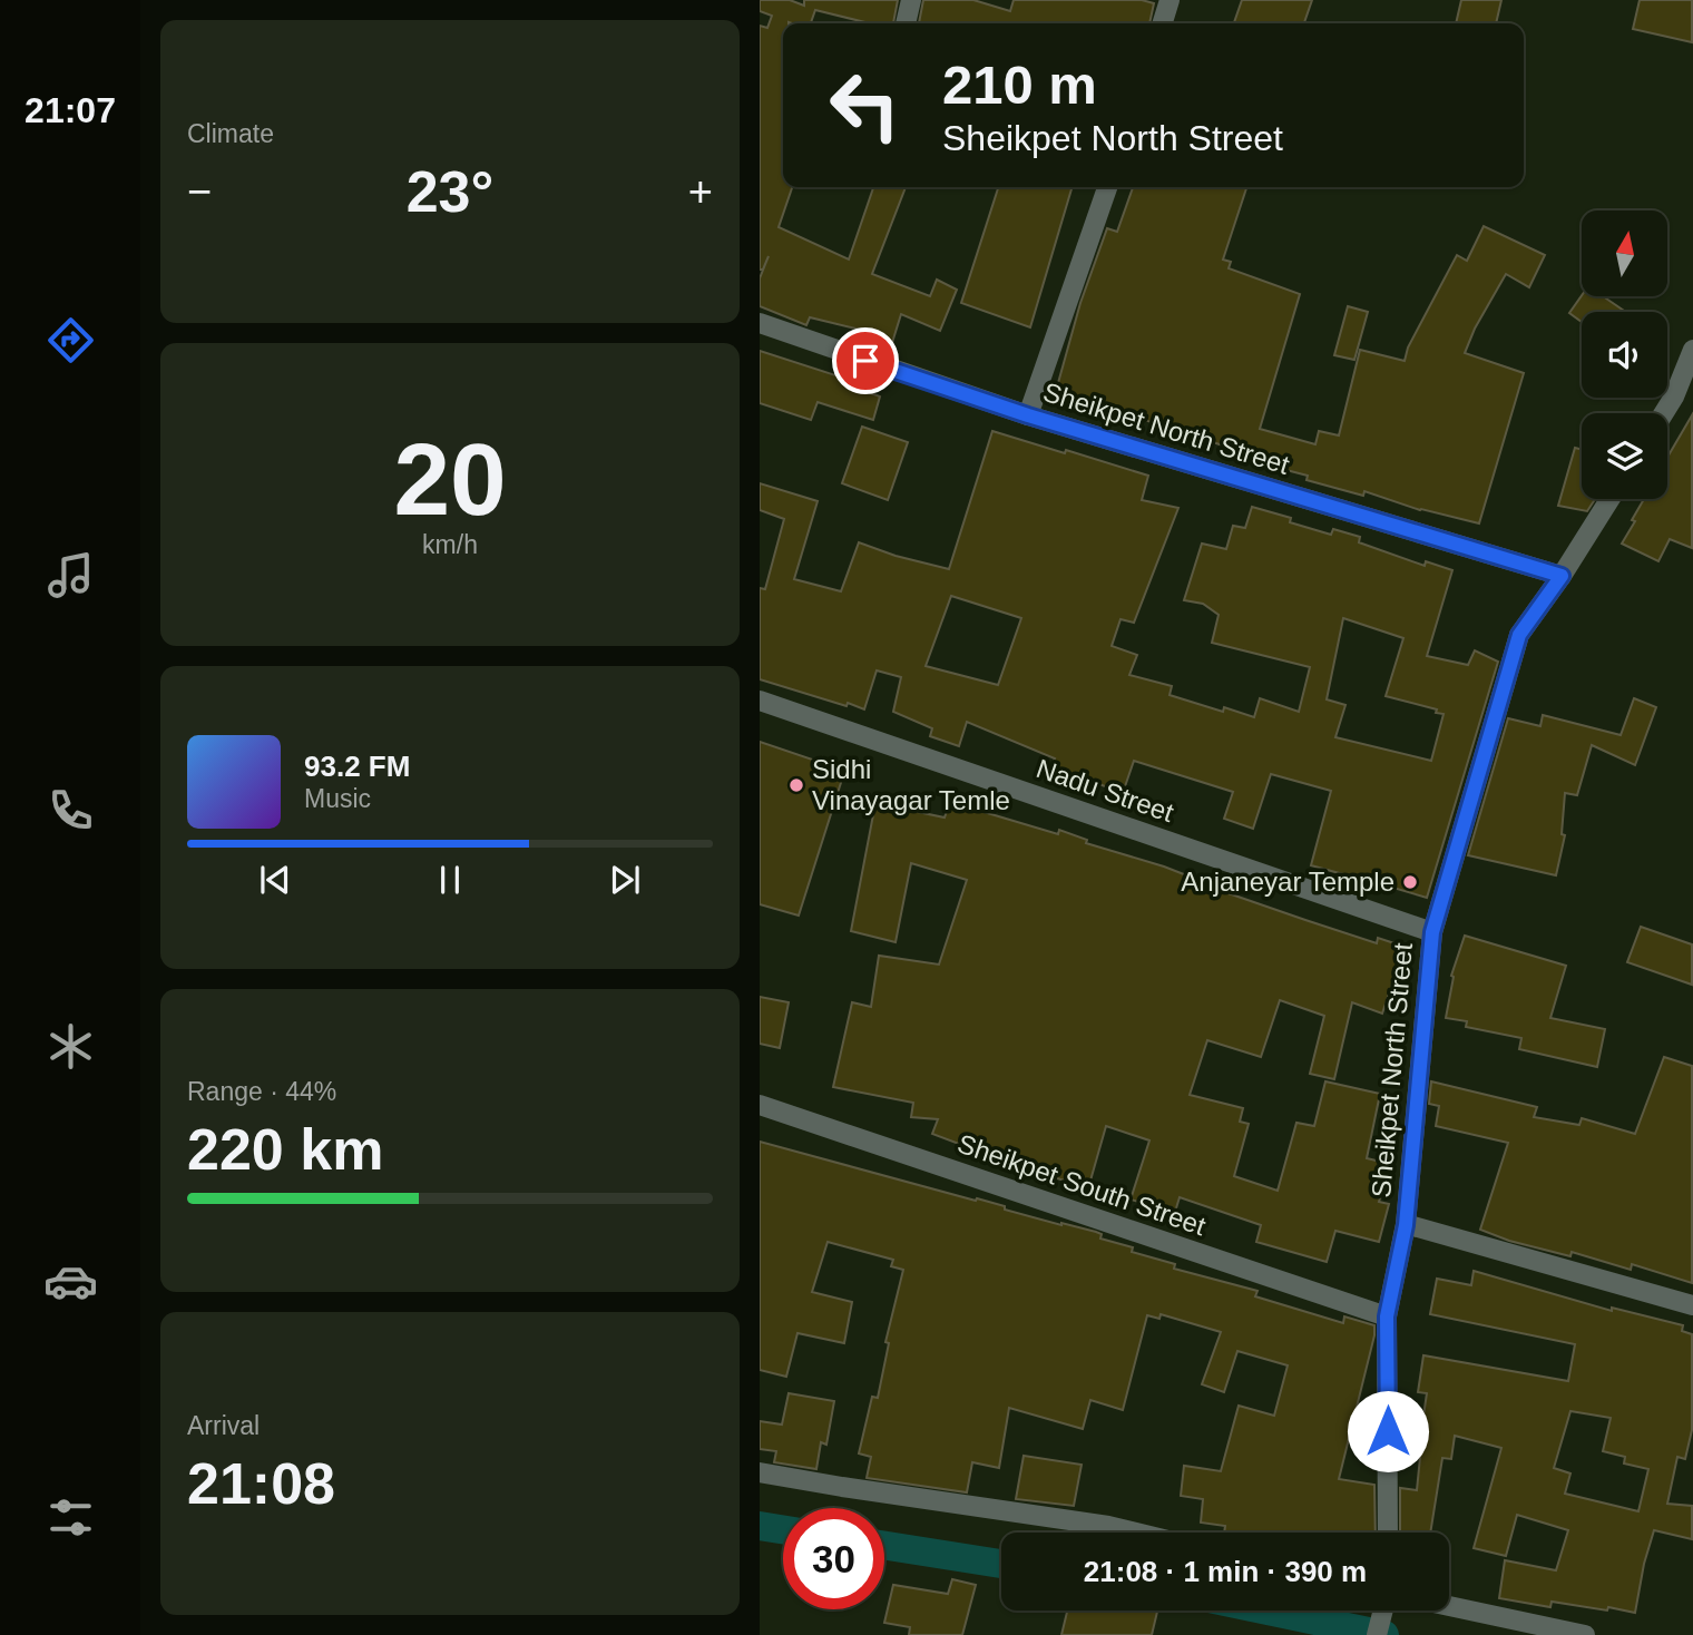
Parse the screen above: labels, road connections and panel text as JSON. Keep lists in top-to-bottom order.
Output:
{
  "streets": {
    "street": ["Sheikpet North Street", "Nadu Street", "Sheikpet South Street"]
  },
  "crossings": [
    ["Sheikpet North Street", "Nadu Street"],
    ["Sheikpet North Street", "Sheikpet South Street"]
  ],
  "places": ["Sidhi Vinayagar Temle", "Anjaneyar Temple"],
  "north": "top",
  "page": {
    "tabs": "21:07",
    "tile": [
      "Climate",
      ["20", "km/h"],
      ["Range · 44%", "220 km"],
      ["Arrival", "21:08"]
    ],
    "turn": ["210 m", "Sheikpet North Street"],
    "heat": ["−", "23°", "+"],
    "song": ["93.2 FM", "Music"],
    "limit": "30",
    "trip": "21:08 · 1 min · 390 m"
  }
}
